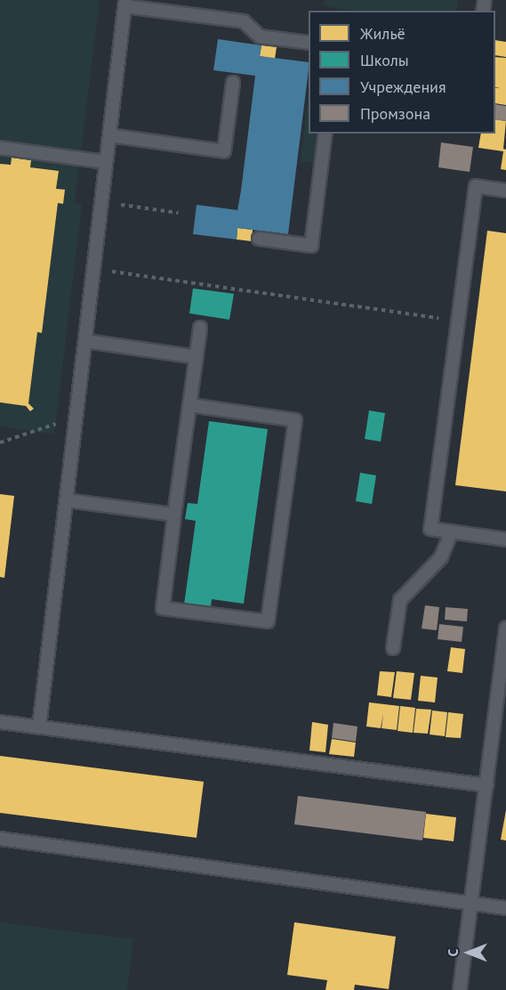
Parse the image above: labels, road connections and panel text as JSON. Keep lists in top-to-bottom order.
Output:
{
  "legend": [
    "Жильё",
    "Школы",
    "Учреждения",
    "Промзона"
  ],
  "north": "left"
}
